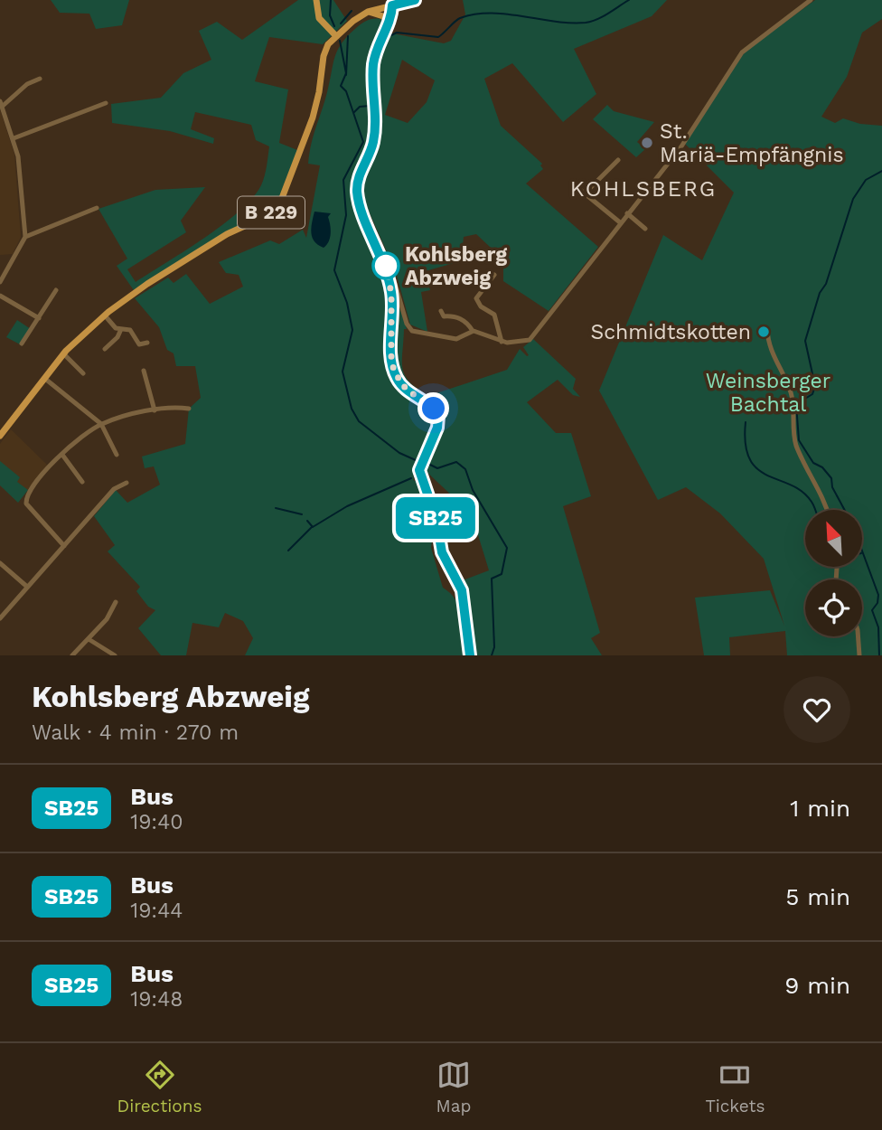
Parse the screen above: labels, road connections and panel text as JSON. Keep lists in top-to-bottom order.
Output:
{
  "streets": {
    "main road": ["B 229"]
  },
  "districts": ["KOHLSBERG"],
  "parks": ["Weinsberger Bachtal"],
  "places": ["St. Mariä-Empfängnis", "Kohlsberg Abzweig", "Schmidtskotten"],
  "lines": ["bus line SB25"],
  "north": "top left",
  "page": {
    "on_map": "SB25",
    "heading": ["Kohlsberg Abzweig", "Walk · 4 min · 270 m"],
    "list": [
      {
        "mark": "SB25",
        "name": "Bus",
        "note": "19:40",
        "value": "1 min"
      },
      {
        "mark": "SB25",
        "name": "Bus",
        "note": "19:44",
        "value": "5 min"
      },
      {
        "mark": "SB25",
        "name": "Bus",
        "note": "19:48",
        "value": "9 min"
      }
    ],
    "tabs": ["Directions", "Map", "Tickets"]
  }
}
